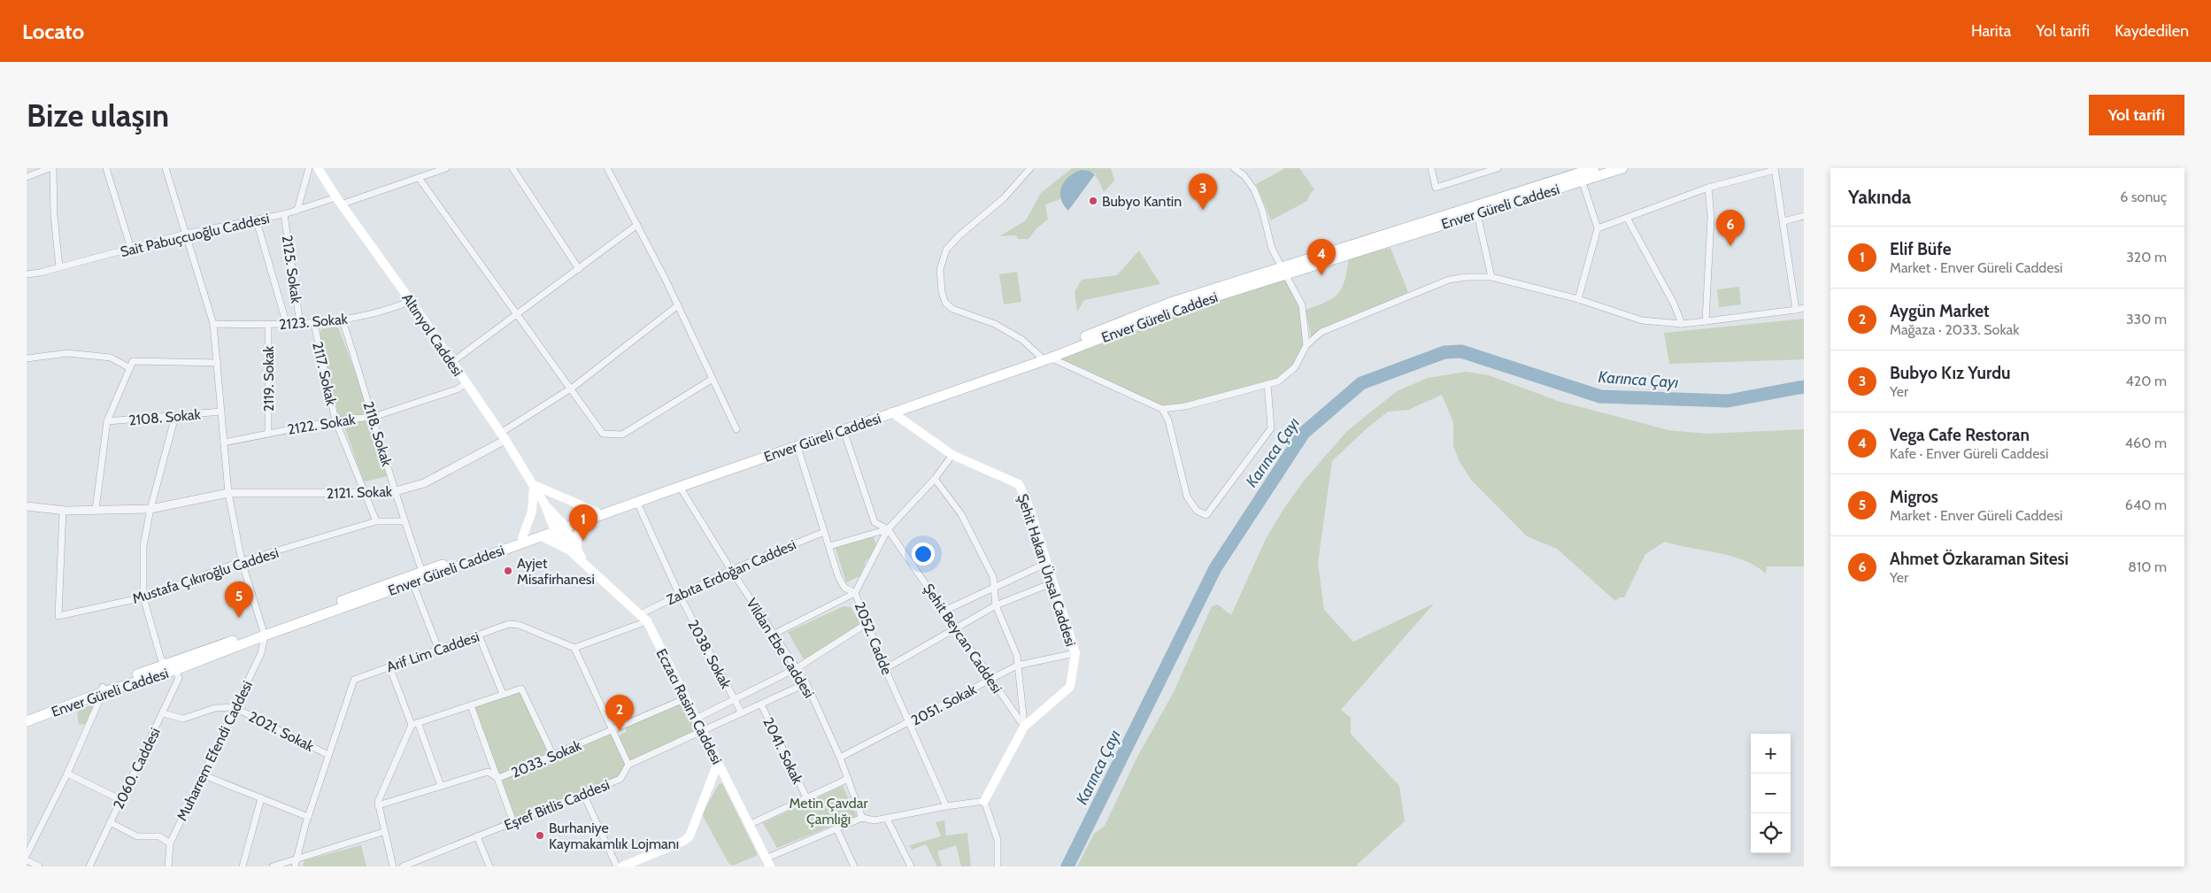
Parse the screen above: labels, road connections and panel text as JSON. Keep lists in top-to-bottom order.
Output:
{
  "streets": {
    "main road": [
      "Enver Güreli Caddesi",
      "Altınyol Caddesi",
      "Şehit Hakan Ünsal Caddesi",
      "Eczacı Rasim Caddesi"
    ],
    "street": [
      "Sait Pabuçcuoğlu Caddesi",
      "2125. Sokak",
      "2123. Sokak",
      "2117. Sokak",
      "2119. Sokak",
      "2108. Sokak",
      "2122. Sokak",
      "2118. Sokak",
      "2121. Sokak",
      "Zabıta Erdoğan Caddesi",
      "Mustafa Çıkıroğlu Caddesi",
      "2052. Cadde",
      "Şehit Beycan Caddesi",
      "Vildan Ebe Caddesi",
      "Arif Lim Caddesi",
      "2038. Sokak",
      "2051. Sokak",
      "2021. Sokak",
      "Muharrem Efendi Caddesi",
      "2041. Sokak",
      "2033. Sokak",
      "2060. Caddesi",
      "Eşref Bitlis Caddesi"
    ]
  },
  "crossings": [
    ["Enver Güreli Caddesi", "2118. Sokak"],
    ["Enver Güreli Caddesi", "Şehit Hakan Ünsal Caddesi"],
    ["Enver Güreli Caddesi", "2052. Cadde"],
    ["Enver Güreli Caddesi", "Şehit Beycan Caddesi"],
    ["Enver Güreli Caddesi", "Vildan Ebe Caddesi"],
    ["Enver Güreli Caddesi", "2038. Sokak"],
    ["Enver Güreli Caddesi", "Muharrem Efendi Caddesi"],
    ["Enver Güreli Caddesi", "2060. Caddesi"],
    ["Sait Pabuçcuoğlu Caddesi", "2125. Sokak"],
    ["Sait Pabuçcuoğlu Caddesi", "Altınyol Caddesi"],
    ["2125. Sokak", "2123. Sokak"],
    ["2123. Sokak", "Altınyol Caddesi"],
    ["2123. Sokak", "2117. Sokak"],
    ["2123. Sokak", "2119. Sokak"],
    ["2123. Sokak", "2118. Sokak"],
    ["Altınyol Caddesi", "2122. Sokak"],
    ["Altınyol Caddesi", "2121. Sokak"],
    ["2117. Sokak", "2122. Sokak"],
    ["2117. Sokak", "2121. Sokak"],
    ["2117. Sokak", "Mustafa Çıkıroğlu Caddesi"],
    ["2119. Sokak", "2122. Sokak"],
    ["2122. Sokak", "2118. Sokak"],
    ["2118. Sokak", "2121. Sokak"],
    ["2121. Sokak", "Mustafa Çıkıroğlu Caddesi"],
    ["Şehit Hakan Ünsal Caddesi", "Şehit Beycan Caddesi"],
    ["Şehit Hakan Ünsal Caddesi", "2051. Sokak"],
    ["Zabıta Erdoğan Caddesi", "2052. Cadde"],
    ["Zabıta Erdoğan Caddesi", "Vildan Ebe Caddesi"],
    ["Zabıta Erdoğan Caddesi", "2038. Sokak"],
    ["Zabıta Erdoğan Caddesi", "Eczacı Rasim Caddesi"],
    ["2052. Cadde", "2051. Sokak"],
    ["Şehit Beycan Caddesi", "2051. Sokak"],
    ["Vildan Ebe Caddesi", "2051. Sokak"],
    ["Vildan Ebe Caddesi", "Eşref Bitlis Caddesi"],
    ["Arif Lim Caddesi", "2021. Sokak"],
    ["2038. Sokak", "Eşref Bitlis Caddesi"],
    ["Eczacı Rasim Caddesi", "2033. Sokak"],
    ["Eczacı Rasim Caddesi", "Eşref Bitlis Caddesi"],
    ["2021. Sokak", "Muharrem Efendi Caddesi"],
    ["2041. Sokak", "Eşref Bitlis Caddesi"]
  ],
  "water": ["Karınca Çayı"],
  "parks": ["Metin Çavdar Çamlığı"],
  "places": ["Bubyo Kantin", "Ayjet Misafirhanesi", "Burhaniye Kaymakamlık Lojmanı"],
  "page": {
    "header": "Locato",
    "nav": ["Harita", "Yol tarifi", "Kaydedilen"],
    "buttons": "Yol tarifi",
    "title": "Bize ulaşın",
    "heading": ["Yakında", "6 sonuç"],
    "pins": [
      "3",
      "6",
      "4",
      "1",
      "5",
      "2"
    ],
    "list": [
      {
        "mark": "1",
        "name": "Elif Büfe",
        "note": "Market · Enver Güreli Caddesi",
        "value": "320 m"
      },
      {
        "mark": "2",
        "name": "Aygün Market",
        "note": "Mağaza · 2033. Sokak",
        "value": "330 m"
      },
      {
        "mark": "3",
        "name": "Bubyo Kız Yurdu",
        "note": "Yer",
        "value": "420 m"
      },
      {
        "mark": "4",
        "name": "Vega Cafe Restoran",
        "note": "Kafe · Enver Güreli Caddesi",
        "value": "460 m"
      },
      {
        "mark": "5",
        "name": "Migros",
        "note": "Market · Enver Güreli Caddesi",
        "value": "640 m"
      },
      {
        "mark": "6",
        "name": "Ahmet Özkaraman Sitesi",
        "note": "Yer",
        "value": "810 m"
      }
    ],
    "map_buttons": ["+", "−"]
  }
}
